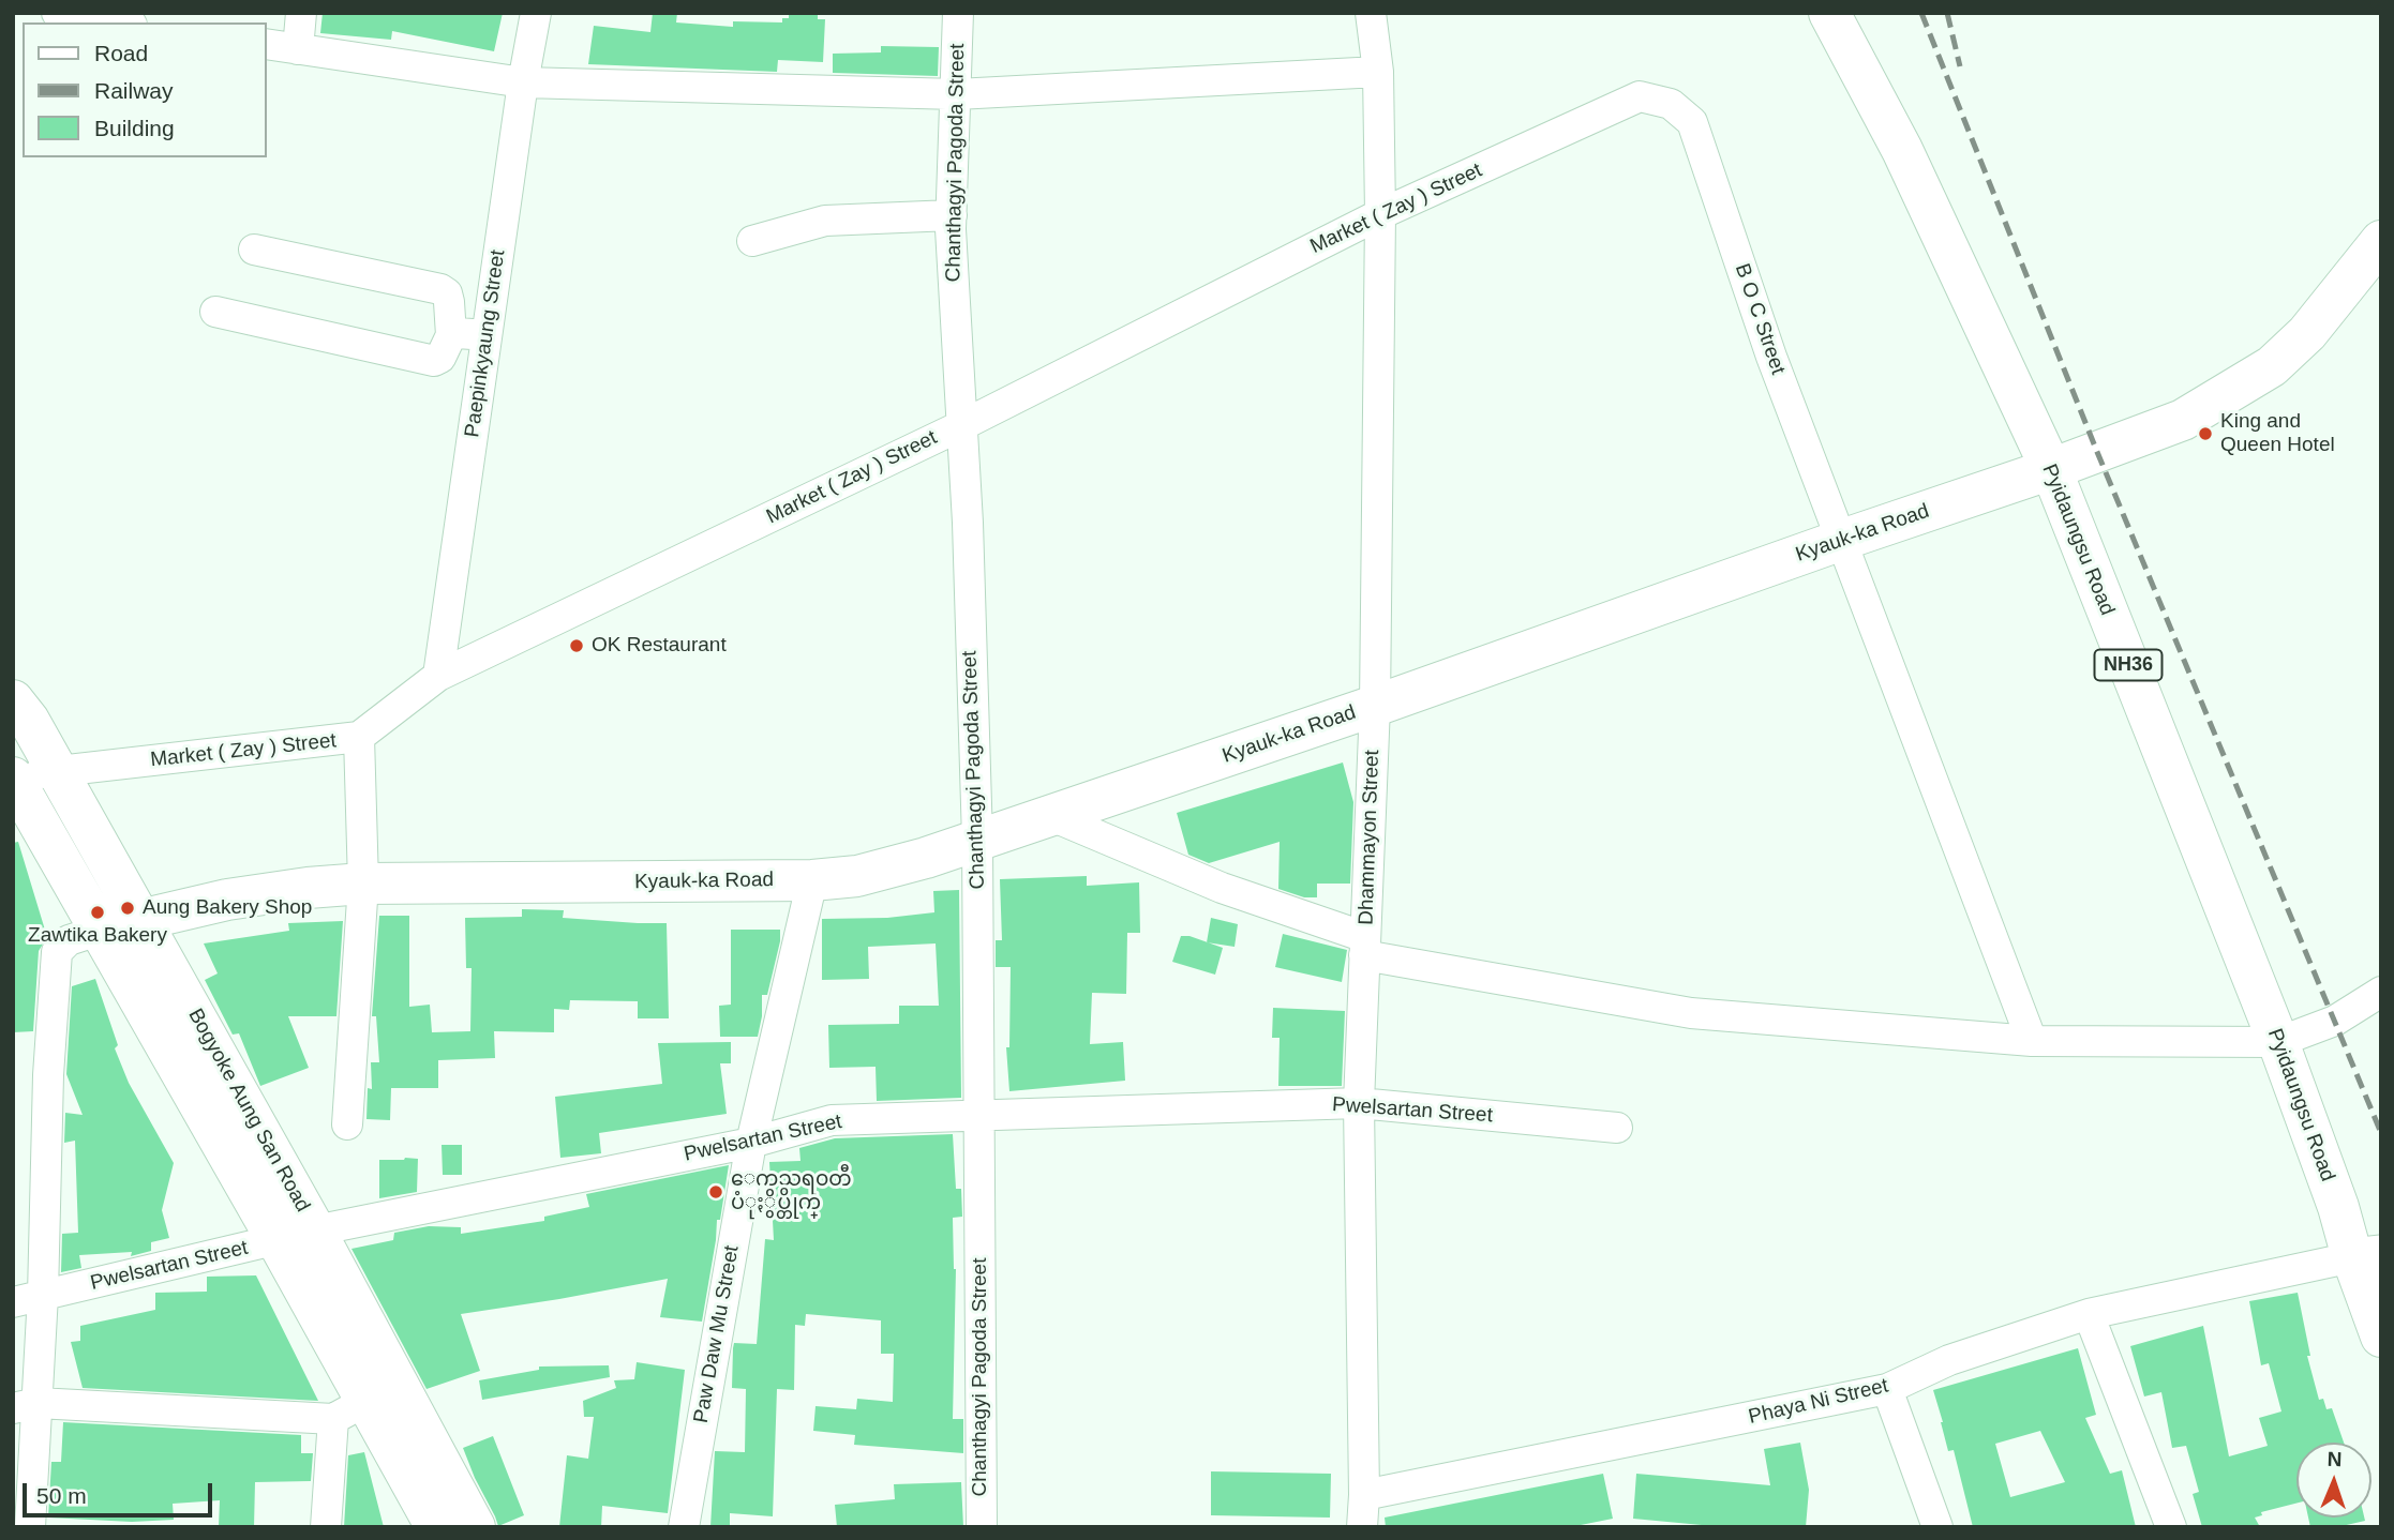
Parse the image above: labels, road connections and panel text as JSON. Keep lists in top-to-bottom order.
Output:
{
  "streets": {
    "main road": [
      "Kyauk-ka Road",
      "Pyidaungsu Road",
      "NH36",
      "Bogyoke Aung San Road"
    ],
    "street": [
      "Chanthagyi Pagoda Street",
      "Market ( Zay ) Street",
      "B O C Street",
      "Paepinkyaung Street",
      "Dhammayon Street",
      "Pwelsartan Street",
      "Paw Daw Mu Street",
      "Phaya Ni Street"
    ]
  },
  "crossings": [
    ["Chanthagyi Pagoda Street", "Market ( Zay ) Street"],
    ["Chanthagyi Pagoda Street", "Kyauk-ka Road"],
    ["Chanthagyi Pagoda Street", "Pwelsartan Street"],
    ["Market ( Zay ) Street", "B O C Street"],
    ["Market ( Zay ) Street", "Paepinkyaung Street"],
    ["Market ( Zay ) Street", "Dhammayon Street"],
    ["Market ( Zay ) Street", "Bogyoke Aung San Road"],
    ["B O C Street", "Kyauk-ka Road"],
    ["Kyauk-ka Road", "Pyidaungsu Road"],
    ["Kyauk-ka Road", "Dhammayon Street"],
    ["Kyauk-ka Road", "Bogyoke Aung San Road"],
    ["Kyauk-ka Road", "Paw Daw Mu Street"],
    ["Pyidaungsu Road", "Phaya Ni Street"],
    ["Dhammayon Street", "Pwelsartan Street"],
    ["Dhammayon Street", "Phaya Ni Street"],
    ["Bogyoke Aung San Road", "Pwelsartan Street"],
    ["Pwelsartan Street", "Paw Daw Mu Street"]
  ],
  "places": [
    "King and Queen Hotel",
    "OK Restaurant",
    "Aung Bakery Shop",
    "Zawtika Bakery",
    "ေကသရ၀တီ ပံုႏွိပ္တိုက္"
  ],
  "legend": ["Road", "Railway", "Building"],
  "scale_bar": "50 m",
  "north": "top"
}
